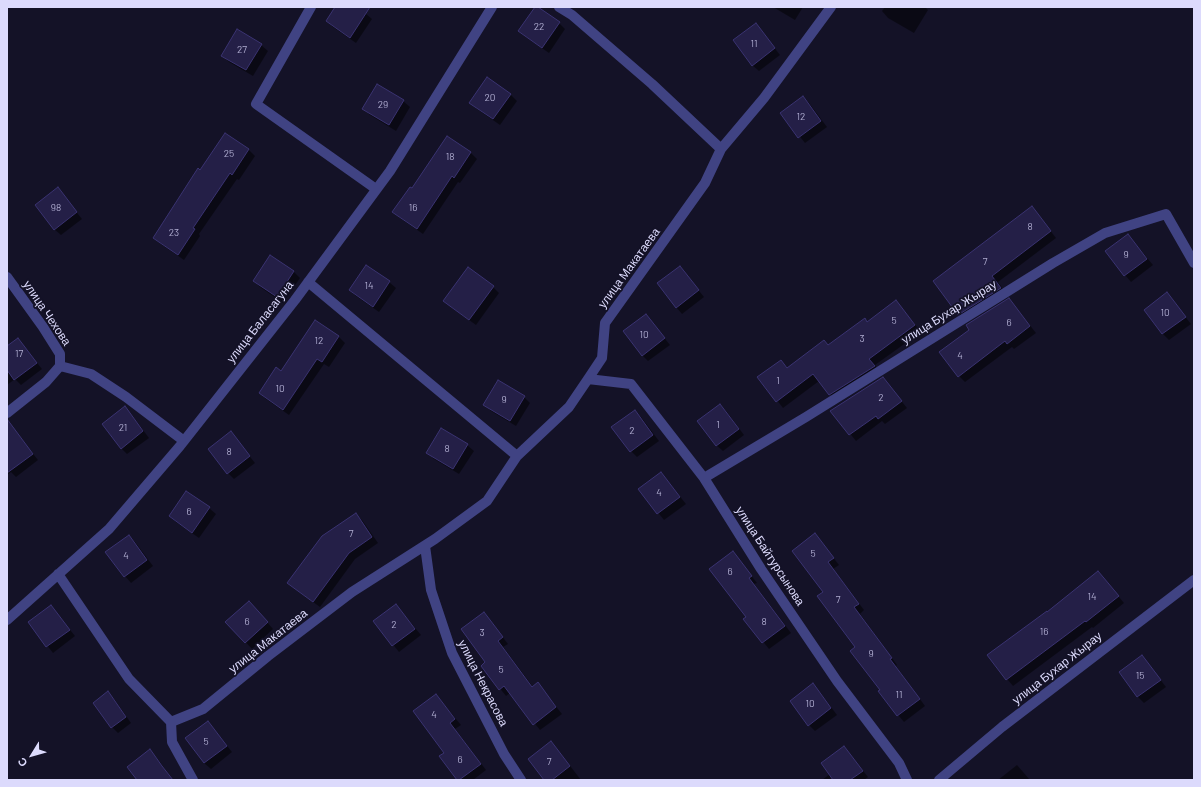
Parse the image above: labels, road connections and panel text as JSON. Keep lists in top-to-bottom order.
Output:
{
  "streets": {
    "street": [
      "улица Макатаева",
      "улица Бухар Жырау",
      "улица Чехова",
      "улица Баласагуна",
      "улица Байтурсынова",
      "улица Некрасова"
    ]
  },
  "crossings": [
    ["улица Макатаева", "улица Байтурсынова"],
    ["улица Макатаева", "улица Некрасова"],
    ["улица Бухар Жырау", "улица Байтурсынова"]
  ],
  "house_numbers": [
    "22",
    "11",
    "27",
    "20",
    "29",
    "12",
    "25",
    "18",
    "98",
    "16",
    "8",
    "23",
    "9",
    "7",
    "14",
    "10",
    "5",
    "6",
    "10",
    "3",
    "12",
    "17",
    "4",
    "1",
    "10",
    "2",
    "9",
    "1",
    "21",
    "2",
    "8",
    "8",
    "4",
    "6",
    "7",
    "5",
    "4",
    "6",
    "14",
    "7",
    "6",
    "8",
    "2",
    "16",
    "3",
    "9",
    "5",
    "15",
    "11",
    "10",
    "4",
    "5",
    "6",
    "7"
  ],
  "north": "bottom left"
}
